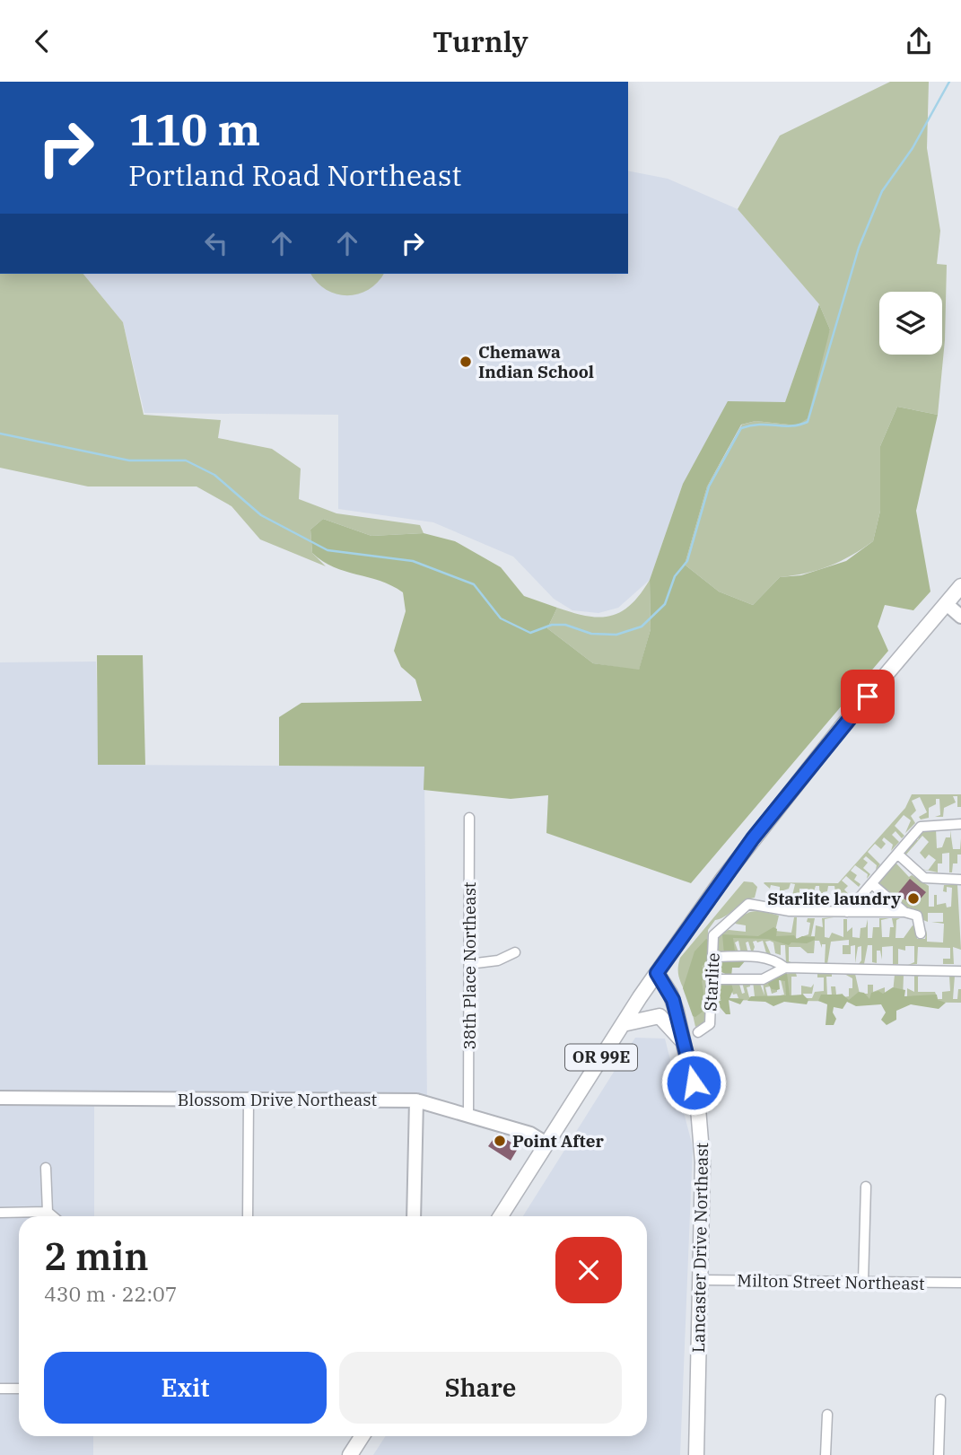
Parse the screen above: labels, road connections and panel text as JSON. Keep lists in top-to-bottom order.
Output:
{
  "streets": {
    "main road": ["OR 99E", "Lancaster Drive Northeast"],
    "street": [
      "38th Place Northeast",
      "Starlite",
      "Blossom Drive Northeast",
      "Milton Street Northeast"
    ]
  },
  "crossings": [
    ["38th Place Northeast", "Blossom Drive Northeast"],
    ["OR 99E", "Blossom Drive Northeast"],
    ["OR 99E", "Lancaster Drive Northeast"],
    ["Lancaster Drive Northeast", "Milton Street Northeast"]
  ],
  "places": ["Chemawa Indian School", "Starlite laundry", "Point After"],
  "page": {
    "header": "Turnly",
    "turn": ["110 m", "Portland Road Northeast"],
    "heading": ["2 min", "430 m · 22:07"],
    "buttons": ["Exit", "Share"]
  }
}
